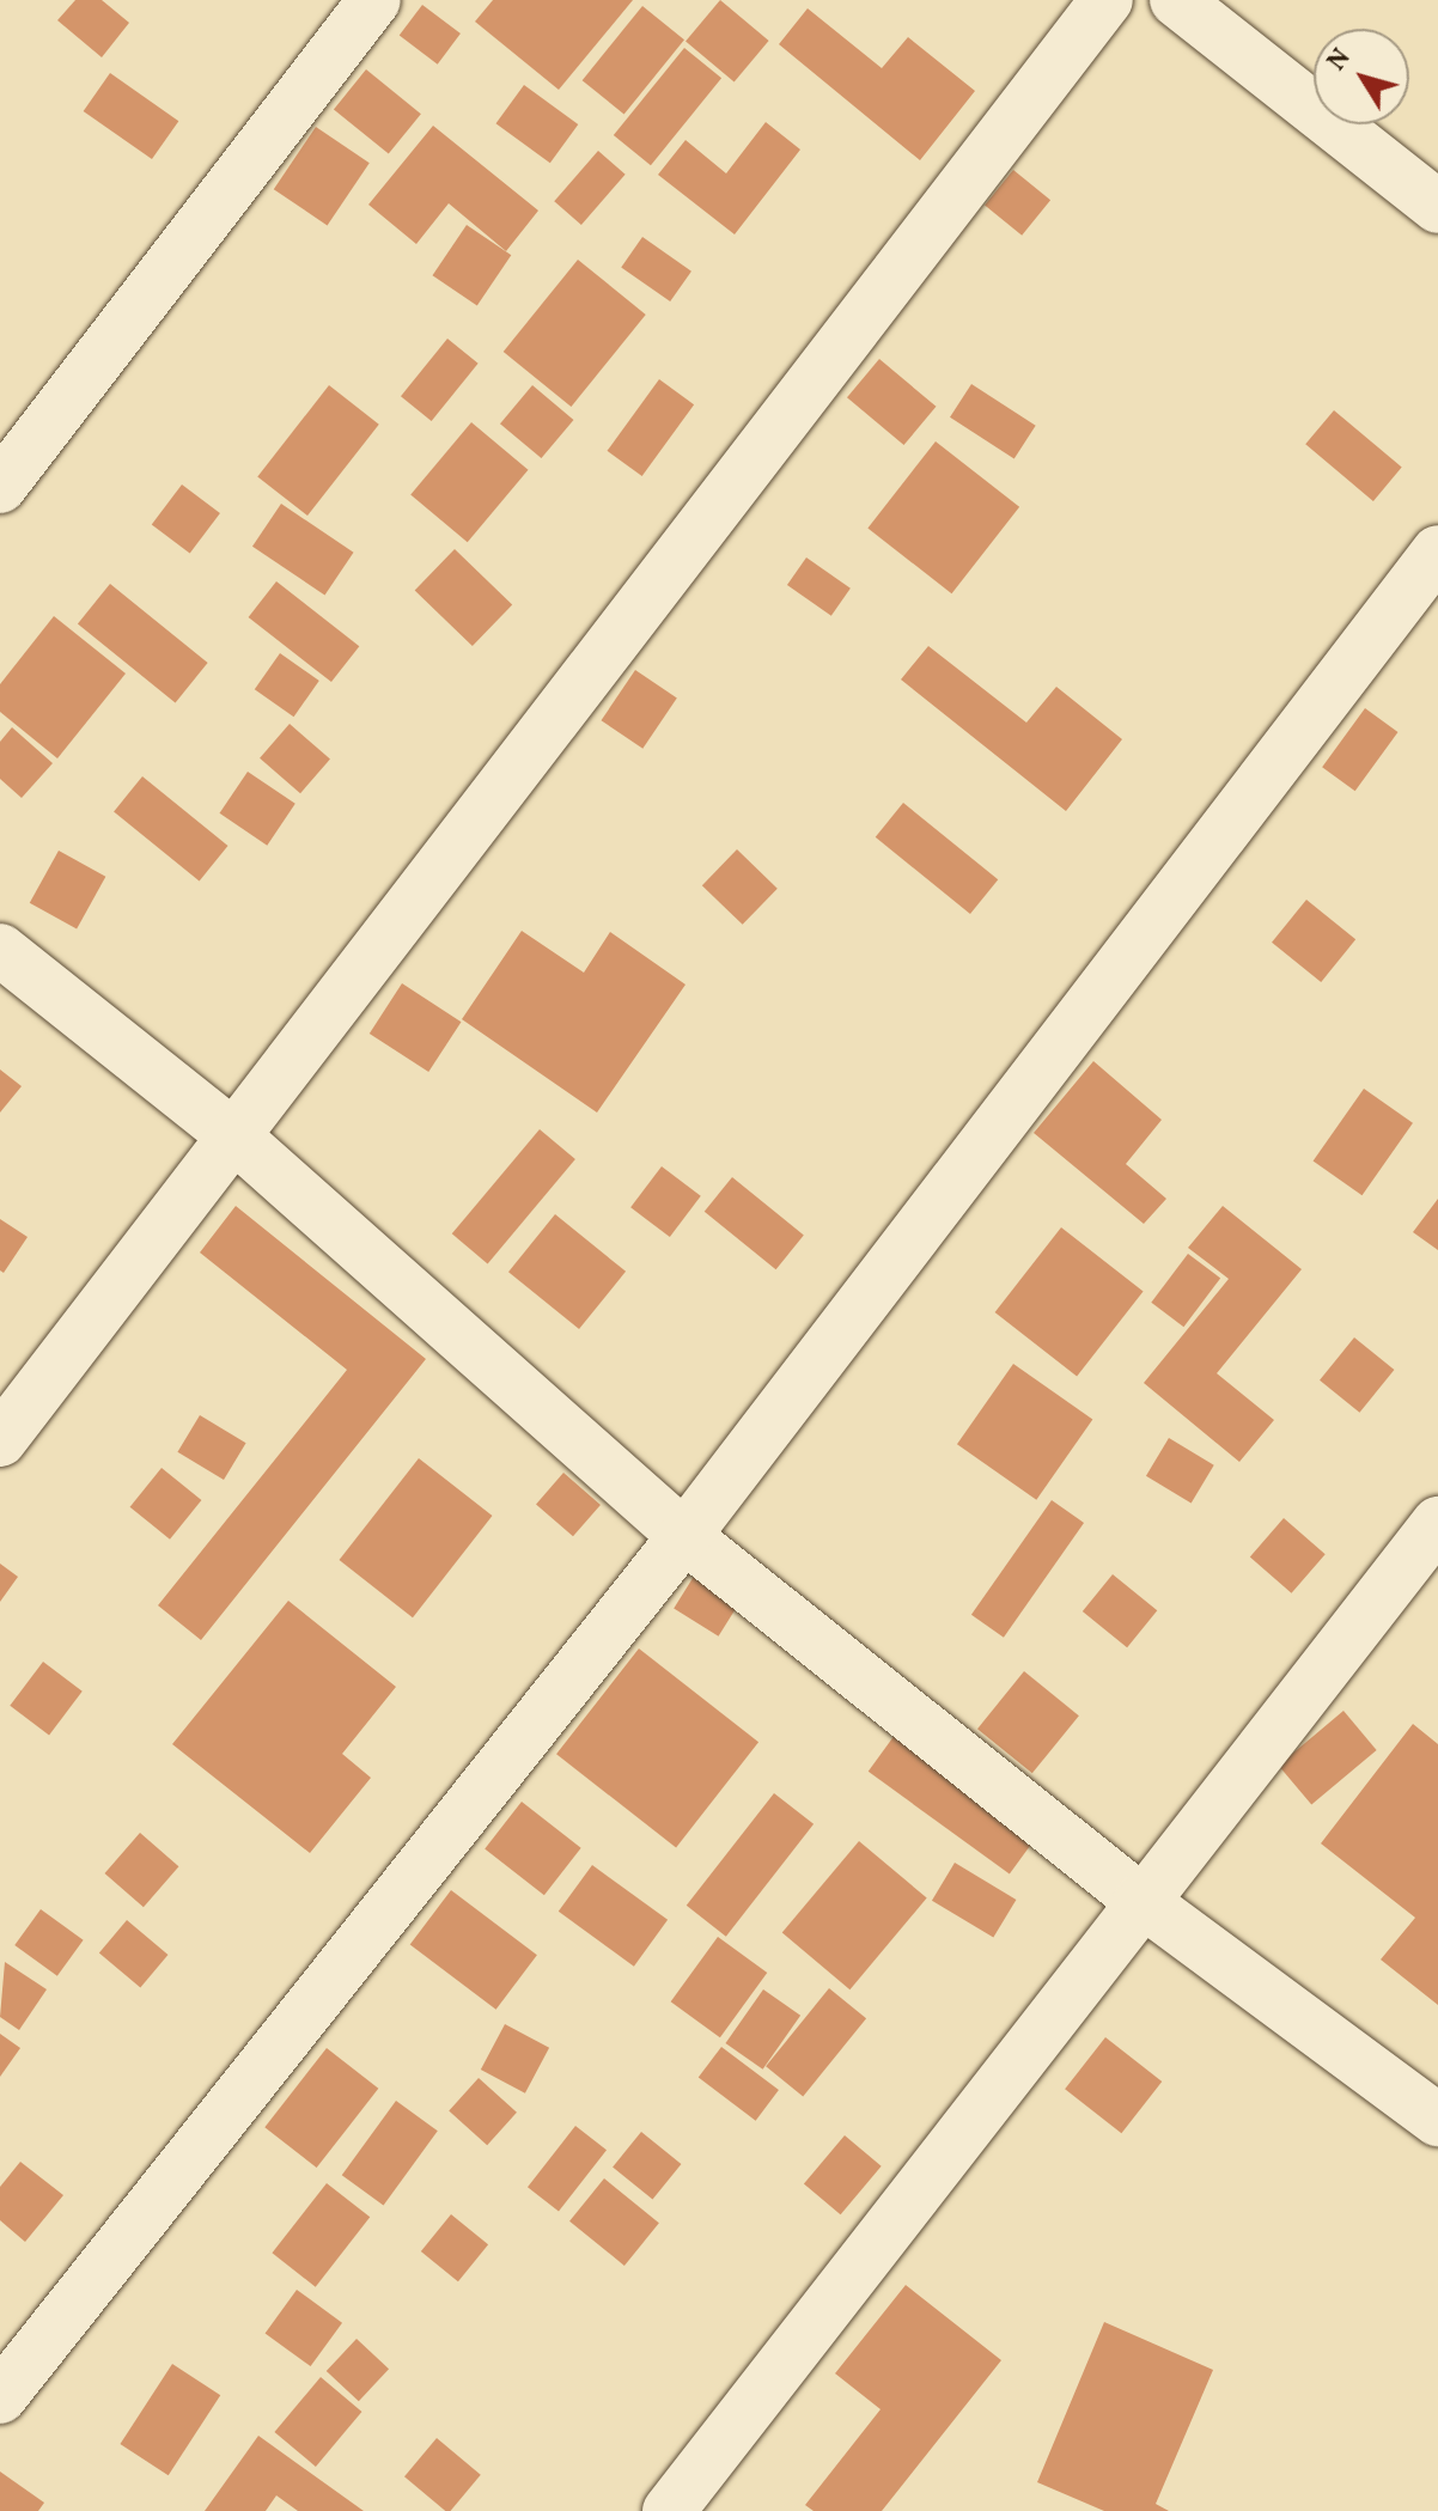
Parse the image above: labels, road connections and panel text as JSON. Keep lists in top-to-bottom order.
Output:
{
  "north": "top left"
}
